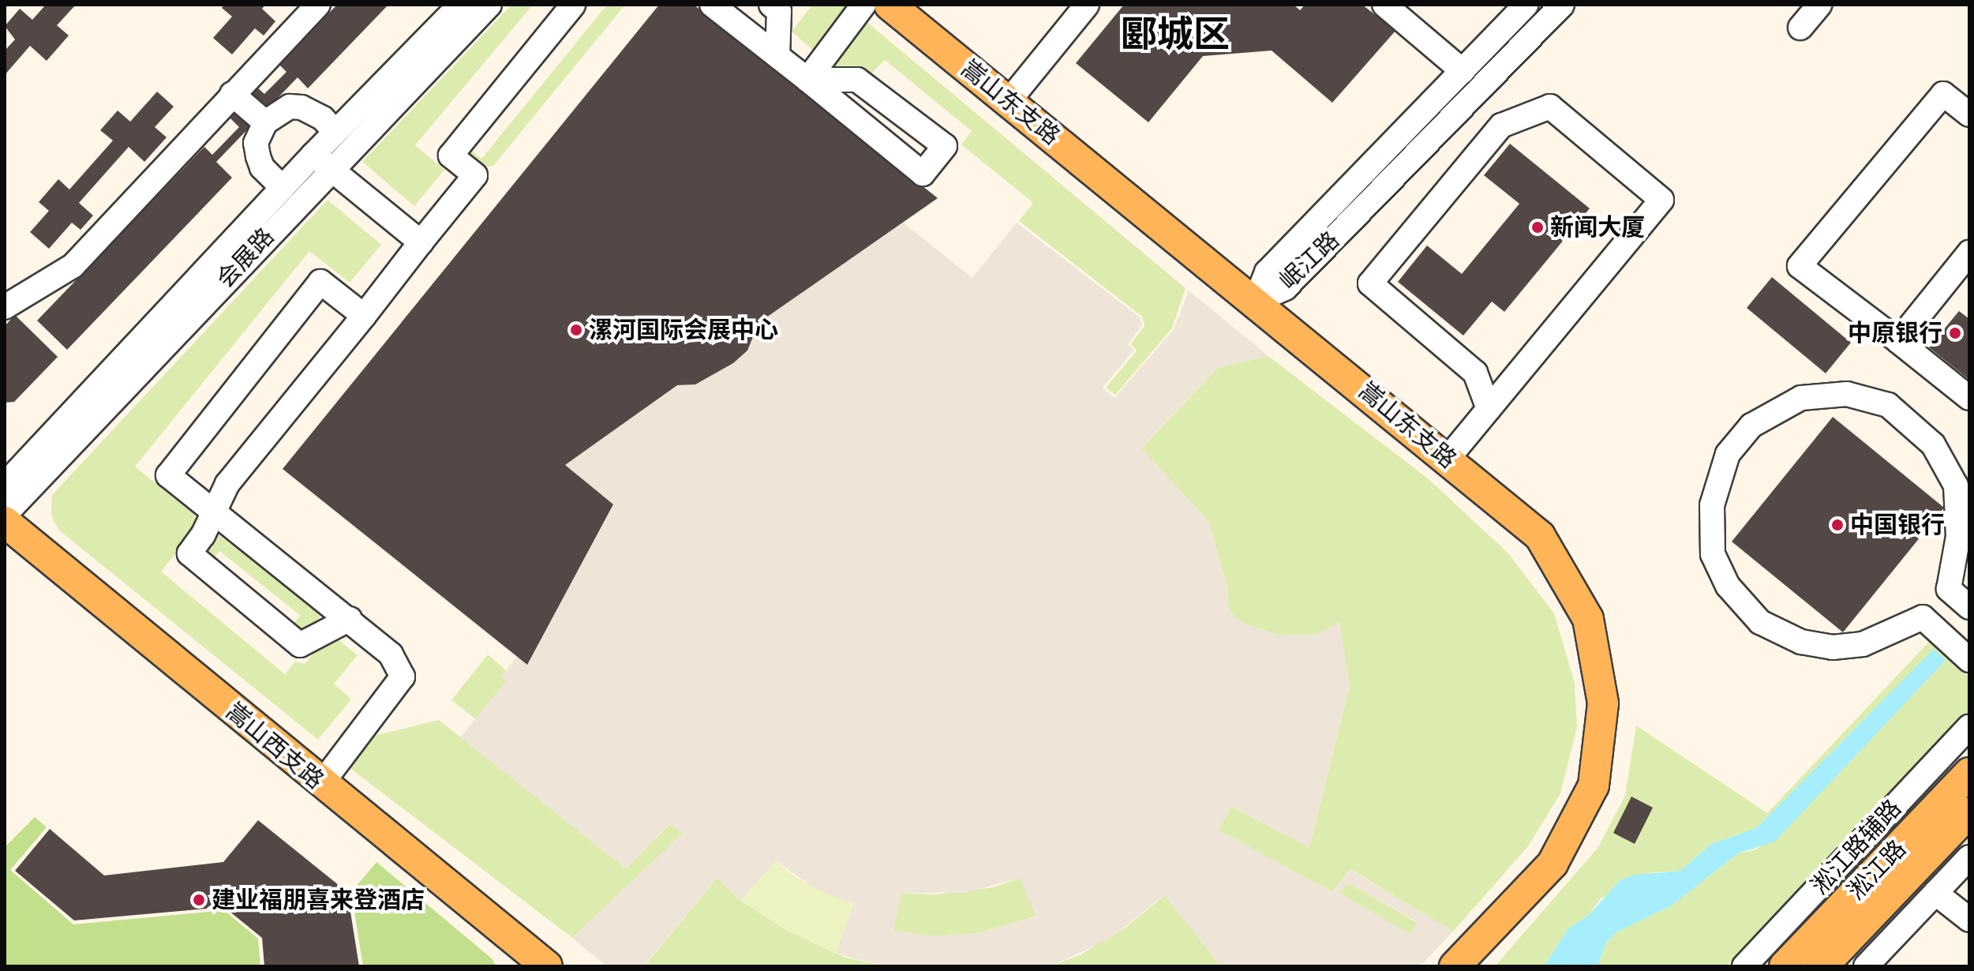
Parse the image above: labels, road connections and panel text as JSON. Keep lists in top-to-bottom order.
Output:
{
  "streets": {
    "main road": ["嵩山东支路", "嵩山西支路", "淞江路"],
    "street": ["会展路", "岷江路", "淞江路辅路"]
  },
  "crossings": [
    ["嵩山东支路", "岷江路"]
  ],
  "districts": ["郾城区"],
  "places": [
    "新闻大厦",
    "漯河国际会展中心",
    "中原银行",
    "中国银行",
    "建业福朋喜来登酒店"
  ]
}
